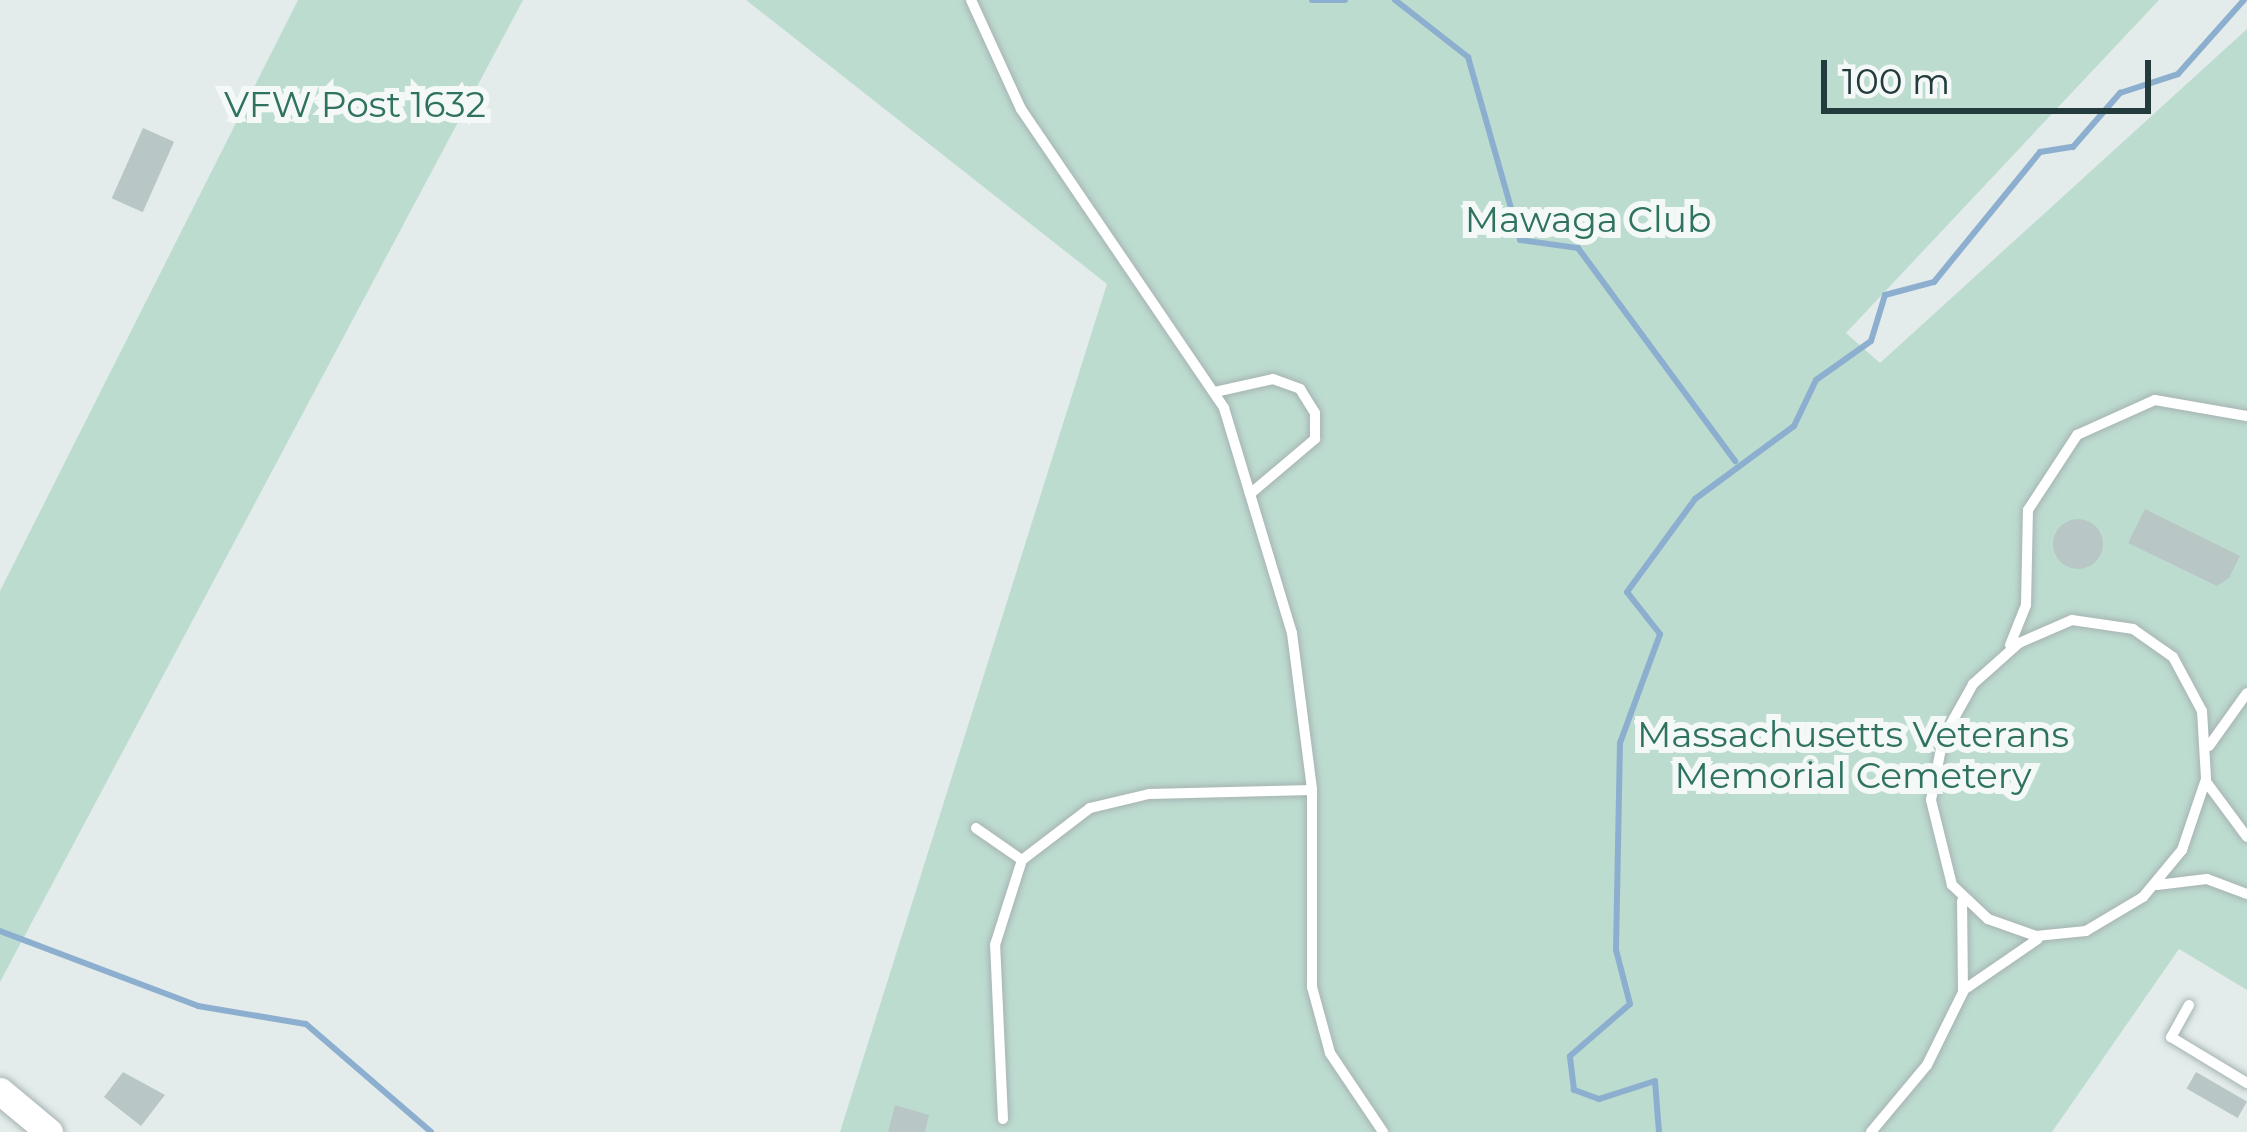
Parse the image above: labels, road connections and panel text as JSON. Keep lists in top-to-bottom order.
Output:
{
  "parks": ["VFW Post 1632", "Mawaga Club", "Massachusetts Veterans Memorial Cemetery"],
  "scale_bar": "100 m"
}
